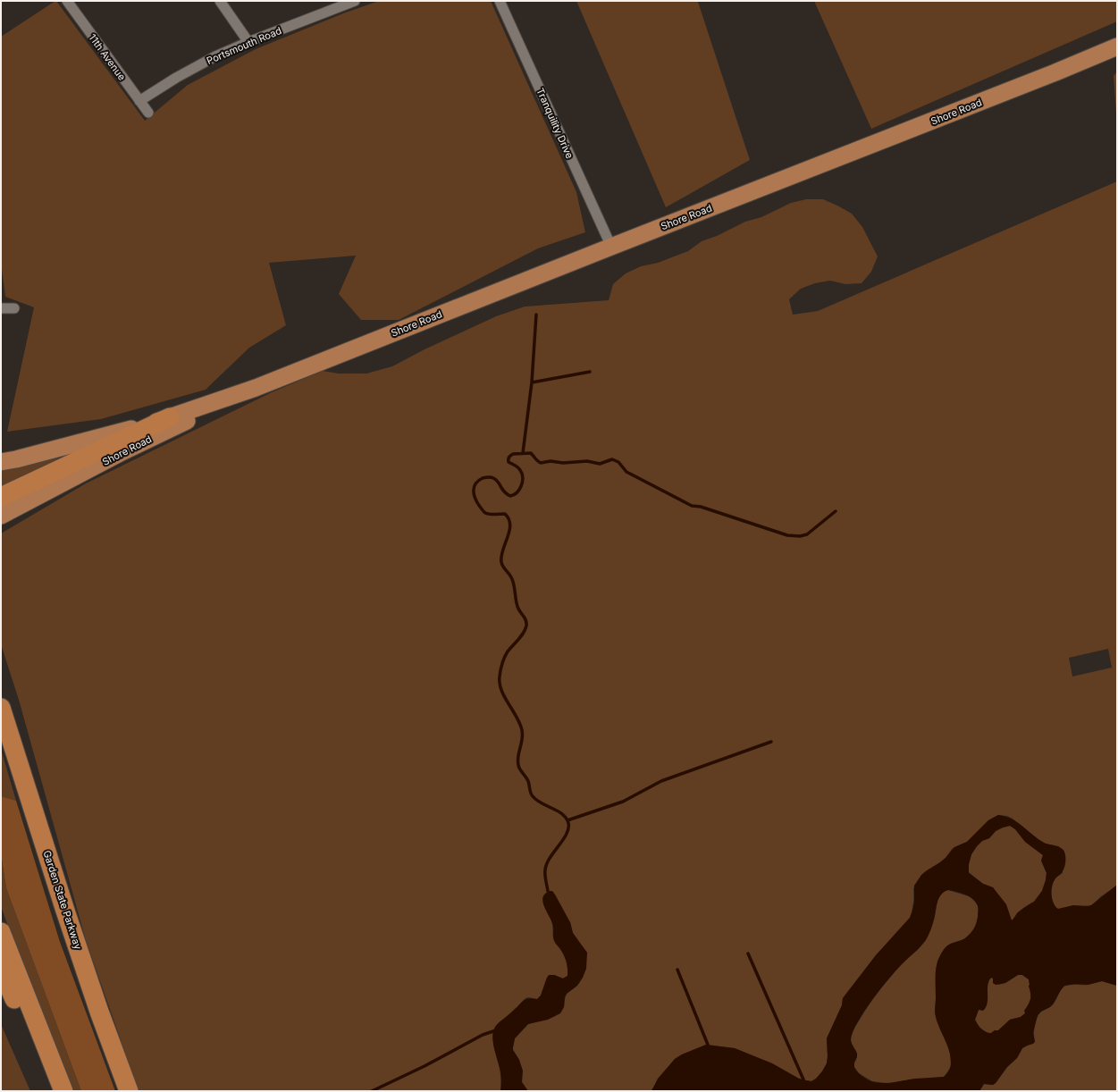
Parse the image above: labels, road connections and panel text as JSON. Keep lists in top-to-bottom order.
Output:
{
  "streets": {
    "highway": ["Shore Road", "Garden State Parkway"],
    "street": ["Portsmouth Road", "11th Avenue", "Tranquility Drive"]
  },
  "crossings": [
    ["Portsmouth Road", "11th Avenue"],
    ["Shore Road", "Tranquility Drive"]
  ]
}
